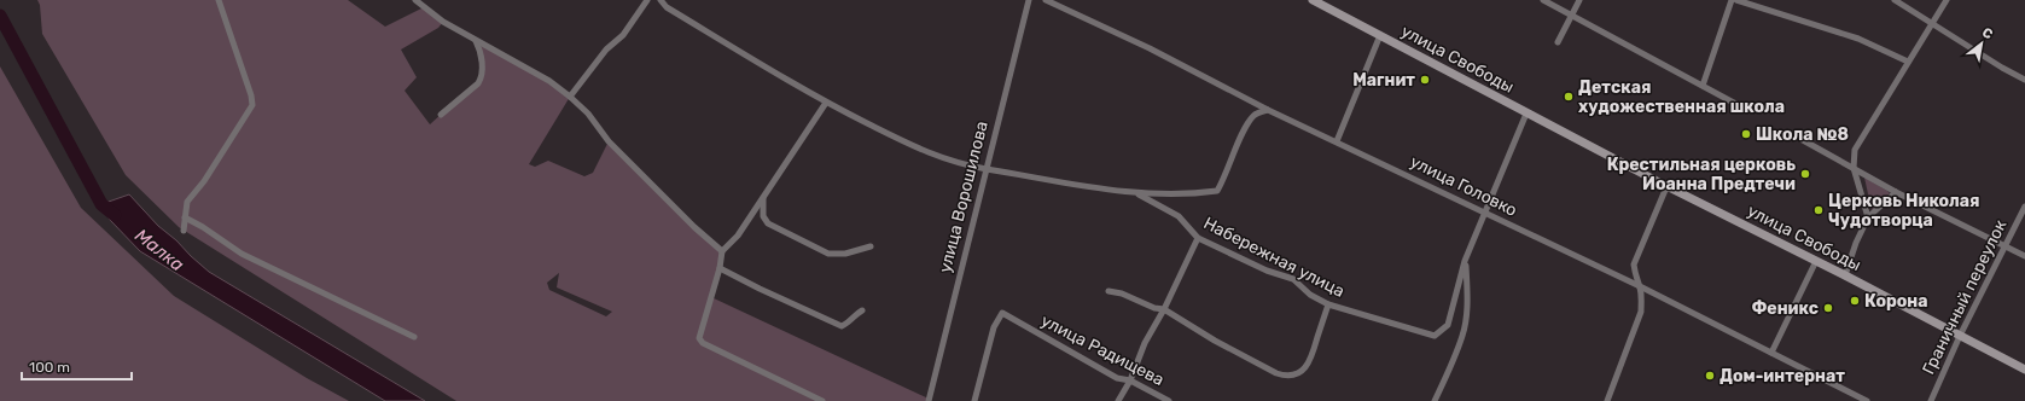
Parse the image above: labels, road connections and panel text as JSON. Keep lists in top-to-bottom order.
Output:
{
  "streets": {
    "main road": ["улица Свободы"],
    "street": [
      "улица Головко",
      "улица Ворошилова",
      "Набережная улица",
      "Граничный переулок",
      "улица Радищева"
    ]
  },
  "crossings": [
    ["улица Свободы", "Граничный переулок"],
    ["улица Головко", "Набережная улица"],
    ["улица Ворошилова", "Набережная улица"]
  ],
  "water": ["Малка"],
  "places": [
    "Магнит",
    "Детская художественная школа",
    "Школа №8",
    "Крестильная церковь Иоанна Предтечи",
    "Церковь Николая Чудотворца",
    "Корона",
    "Феникс",
    "Дом-интернат"
  ],
  "scale_bar": "100 m",
  "north": "top right"
}
